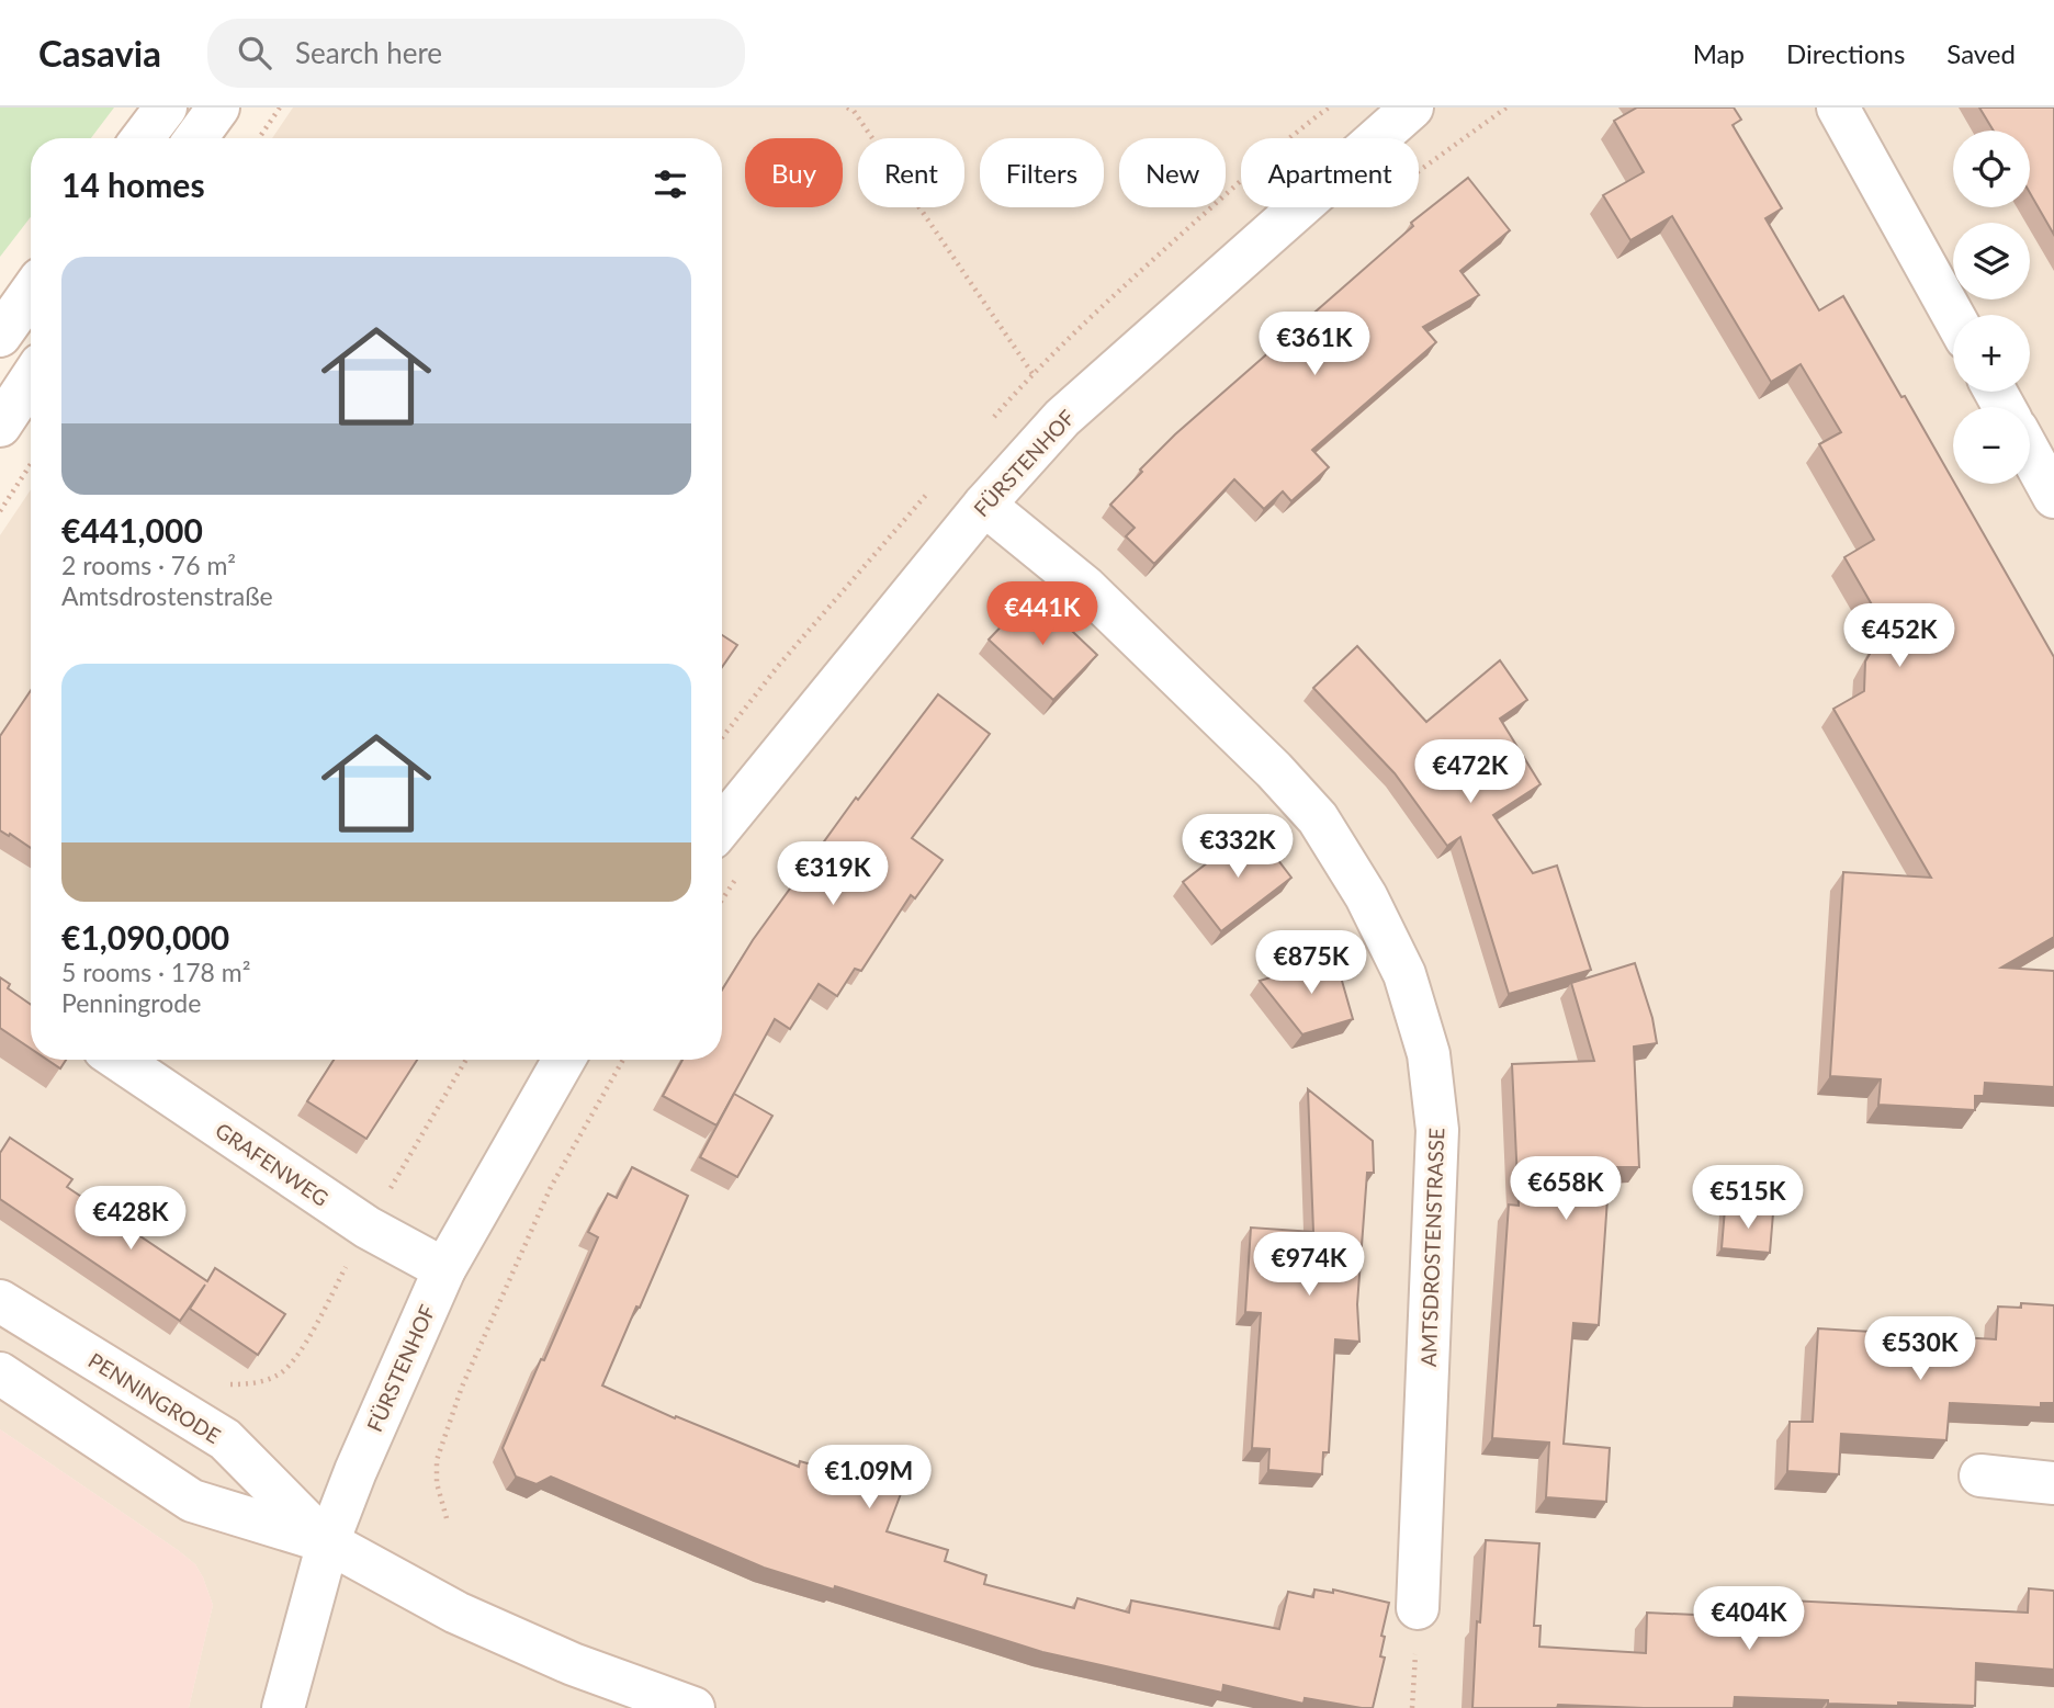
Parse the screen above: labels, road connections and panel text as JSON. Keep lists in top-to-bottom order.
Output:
{
  "streets": {
    "street": [
      "FÜRSTENHOF",
      "GRAFENWEG",
      "AMTSDROSTENSTRASSE",
      "PENNINGRODE"
    ]
  },
  "crossings": [
    ["FÜRSTENHOF", "GRAFENWEG"],
    ["FÜRSTENHOF", "AMTSDROSTENSTRASSE"],
    ["FÜRSTENHOF", "PENNINGRODE"]
  ],
  "page": {
    "header": "Casavia",
    "search": "Search here",
    "nav": ["Map", "Directions", "Saved"],
    "map_buttons": ["+", "−"],
    "chip": [
      "Buy",
      "Rent",
      "Filters",
      "New",
      "Apartment"
    ],
    "heading": "14 homes",
    "list": [
      {
        "name": "€441,000",
        "note": "2 rooms · 76 m² · Amtsdrostenstraße"
      },
      {
        "name": "€1,090,000",
        "note": "5 rooms · 178 m² · Penningrode"
      }
    ],
    "price": [
      "€361K",
      "€441K",
      "€452K",
      "€472K",
      "€332K",
      "€319K",
      "€875K",
      "€658K",
      "€515K",
      "€428K",
      "€974K",
      "€530K",
      "€1.09M",
      "€404K"
    ]
  }
}
